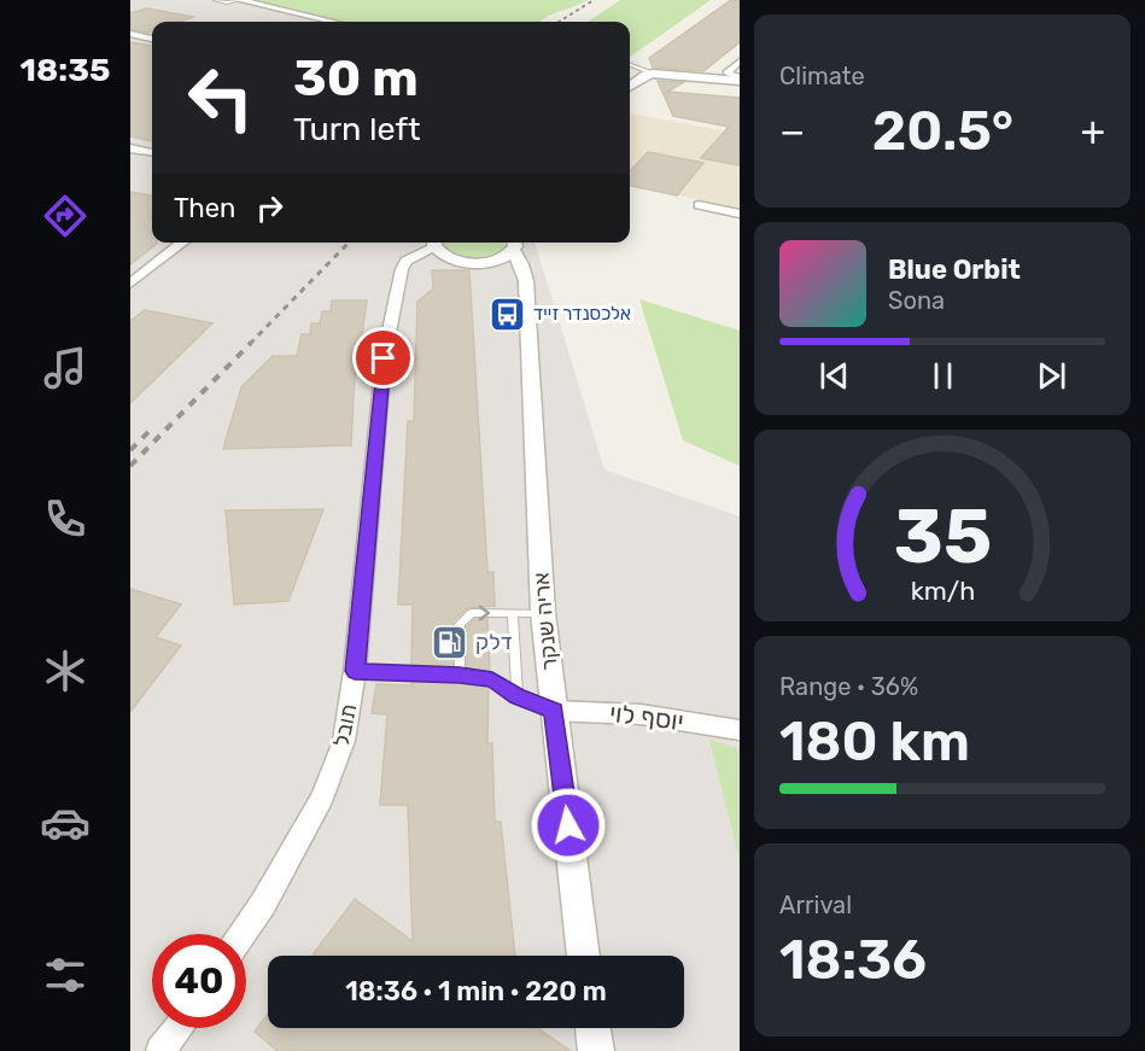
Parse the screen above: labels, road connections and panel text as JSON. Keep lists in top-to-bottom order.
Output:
{
  "streets": {
    "street": ["אריה שנקר", "יוסף לוי", "תובל"]
  },
  "crossings": [
    ["אריה שנקר", "יוסף לוי"]
  ],
  "places": {
    "bus stop": ["אלכסנדר זייד"],
    "fuel station": ["דלק"]
  },
  "page": {
    "tabs": "18:35",
    "tile": [
      "Climate",
      ["Range · 36%", "180 km"],
      ["Arrival", "18:36"]
    ],
    "turn": ["30 m", "Turn left"],
    "heat": ["−", "20.5°", "+"],
    "then": "Then",
    "song": ["Blue Orbit", "Sona"],
    "limit": "40",
    "trip": "18:36 · 1 min · 220 m",
    "gauge": ["35", "km/h"]
  }
}
